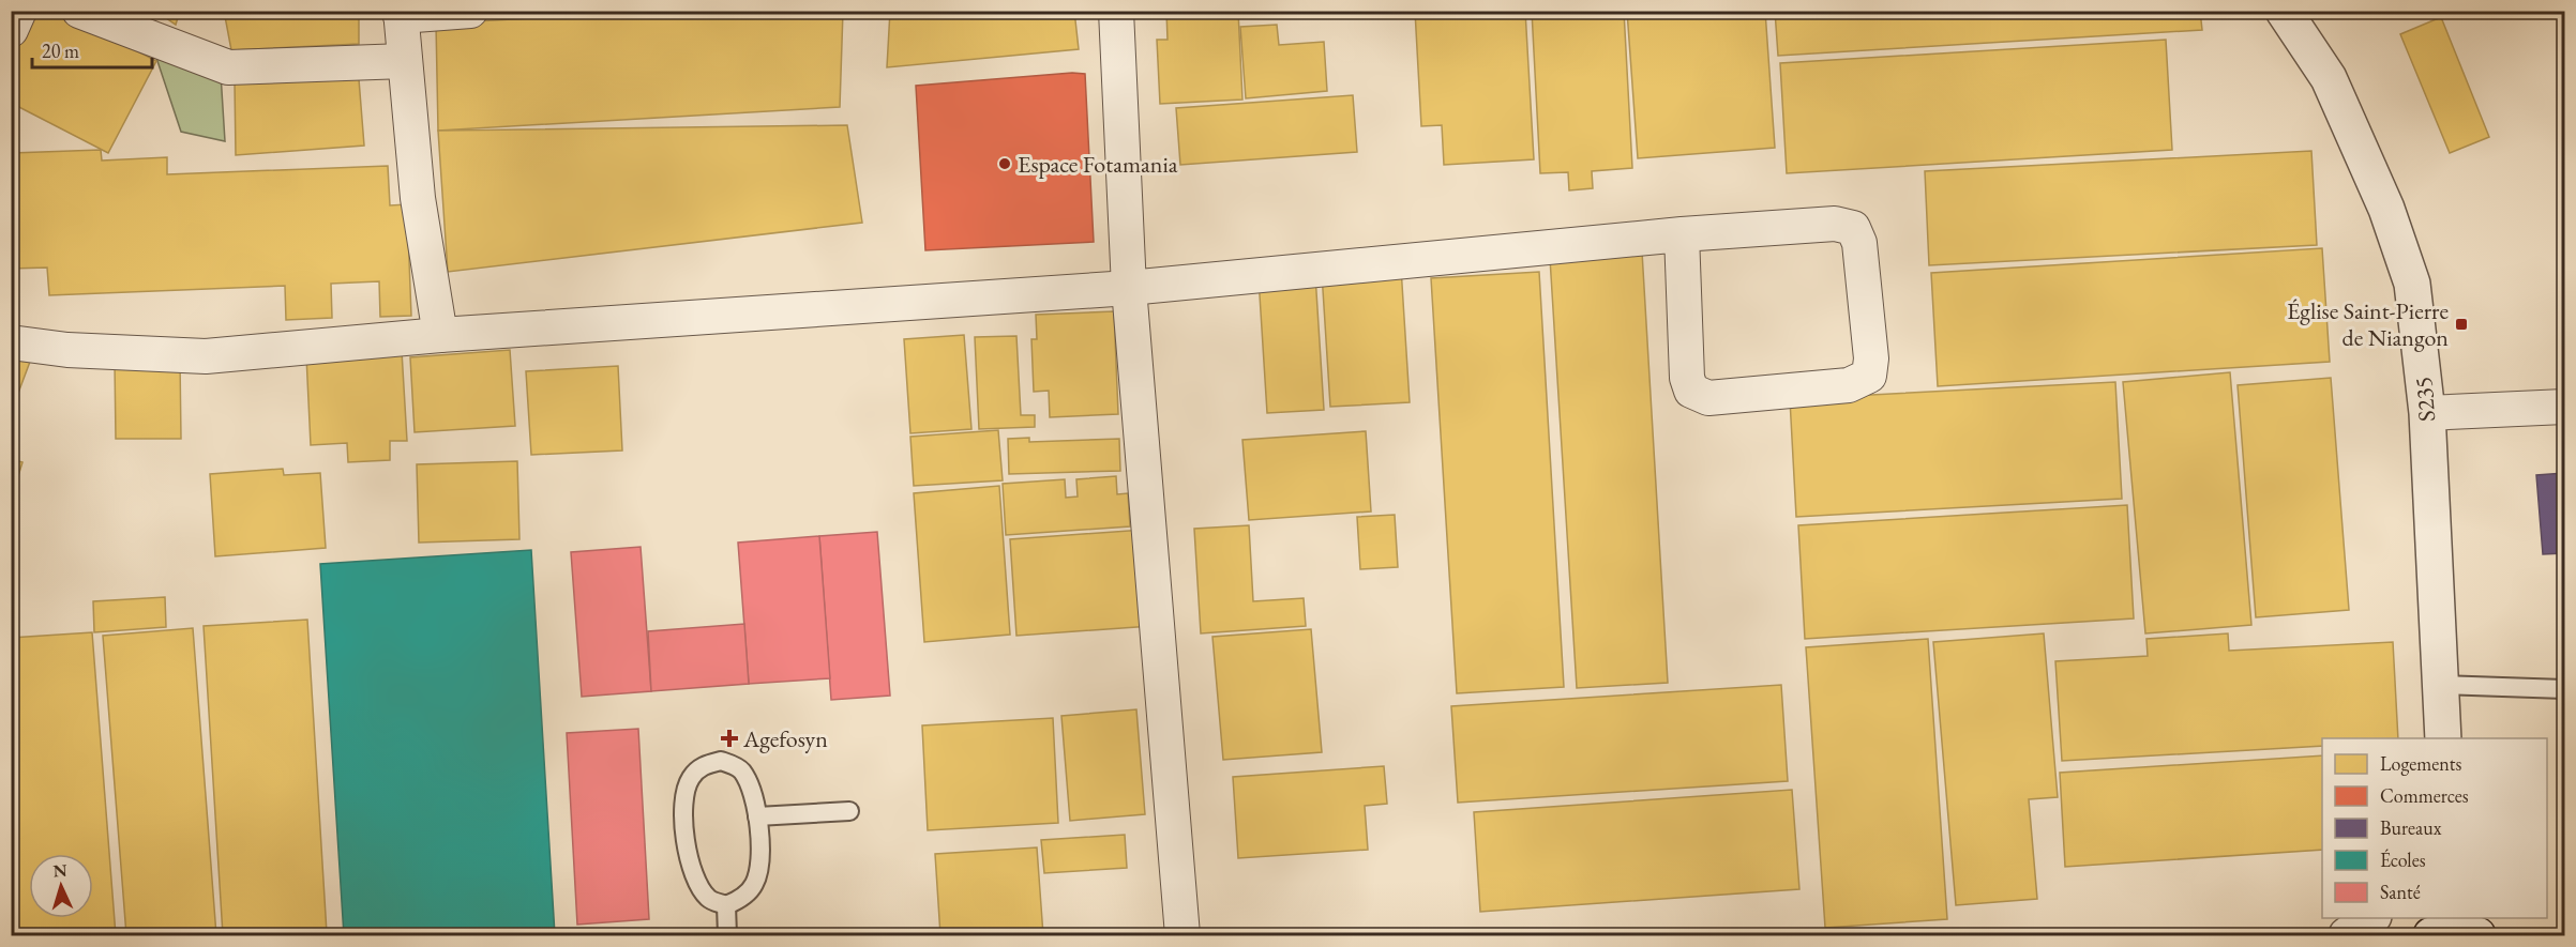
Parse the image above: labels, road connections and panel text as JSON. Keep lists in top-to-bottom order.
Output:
{
  "streets": {
    "street": ["S235"]
  },
  "places": {
    "other": ["Espace Fotamania"],
    "transit": ["Église Saint-Pierre de Niangon"],
    "health": ["Agefosyn"]
  },
  "legend": [
    "Logements",
    "Commerces",
    "Bureaux",
    "Écoles",
    "Santé"
  ],
  "scale_bar": "20 m",
  "north": "top"
}
